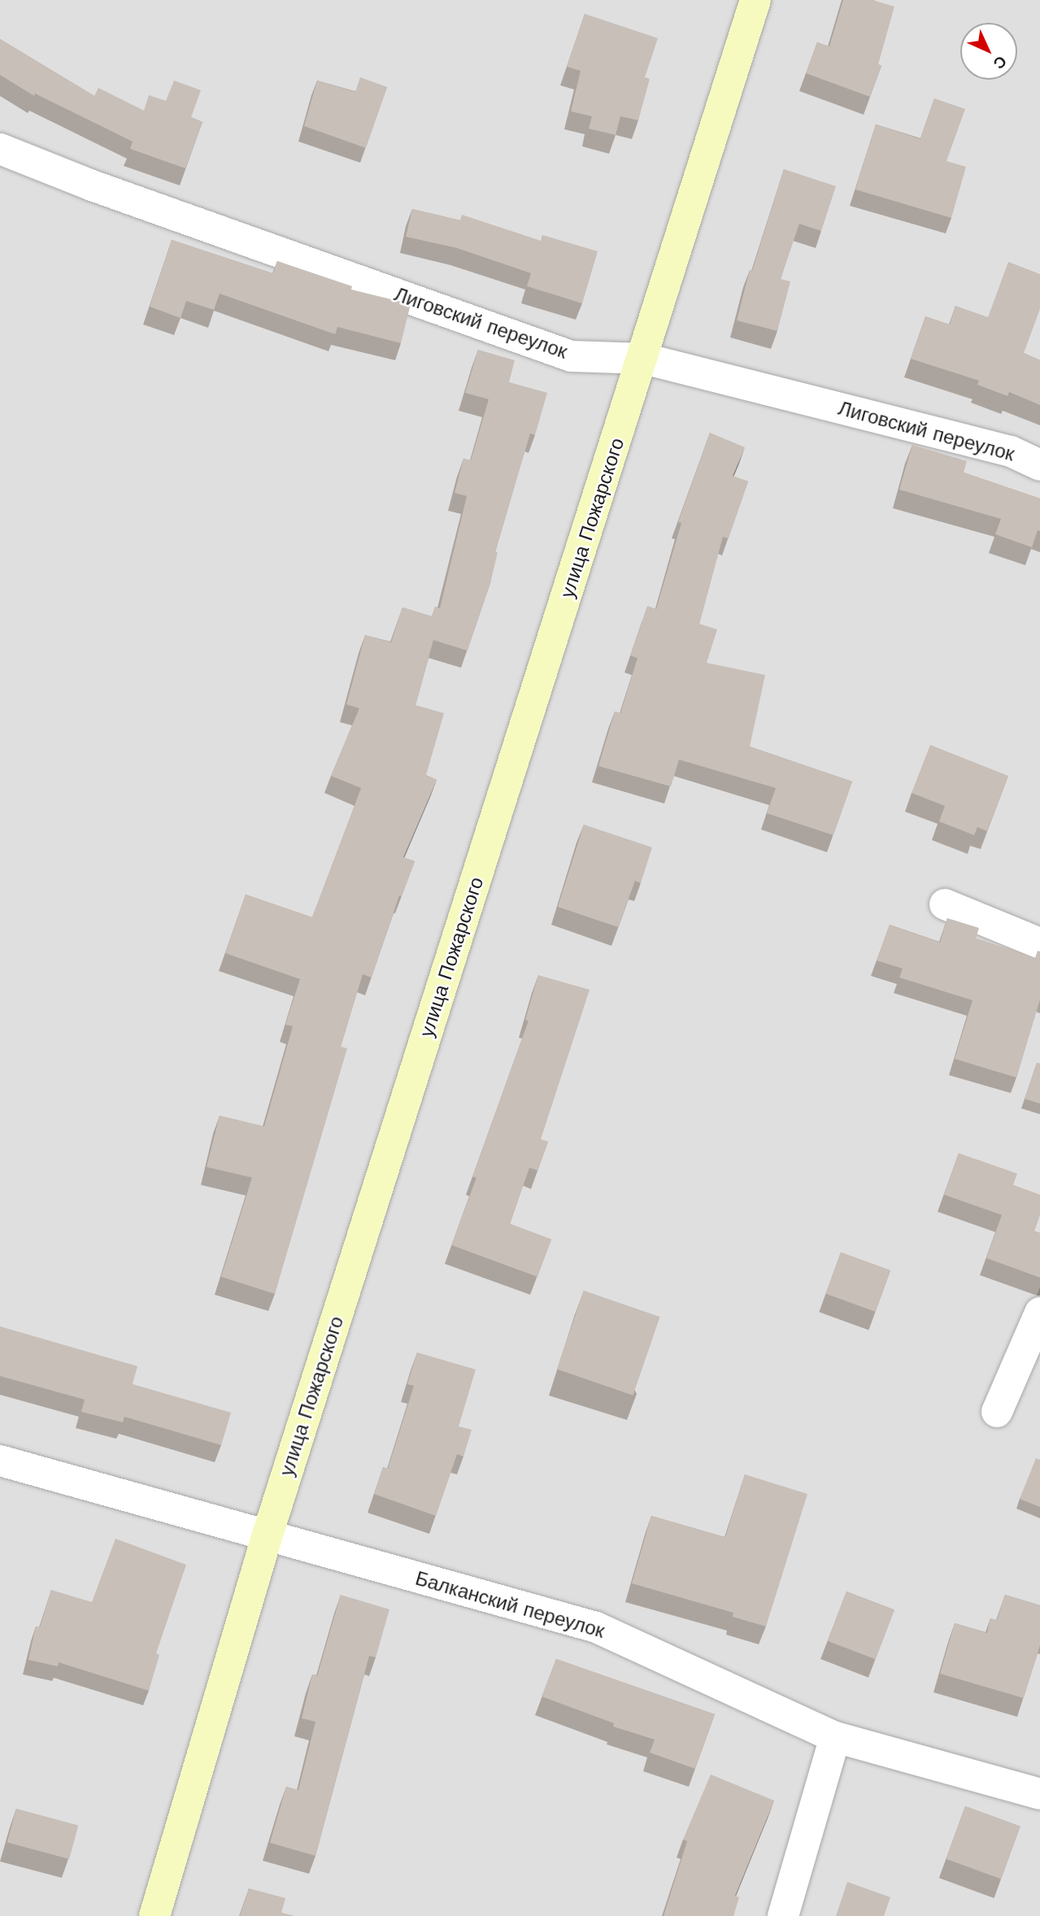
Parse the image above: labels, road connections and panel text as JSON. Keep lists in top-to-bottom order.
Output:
{
  "streets": {
    "street": ["Лиговский переулок", "улица Пожарского", "Балканский переулок"]
  },
  "crossings": [
    ["Лиговский переулок", "улица Пожарского"],
    ["улица Пожарского", "Балканский переулок"]
  ],
  "north": "bottom right"
}
